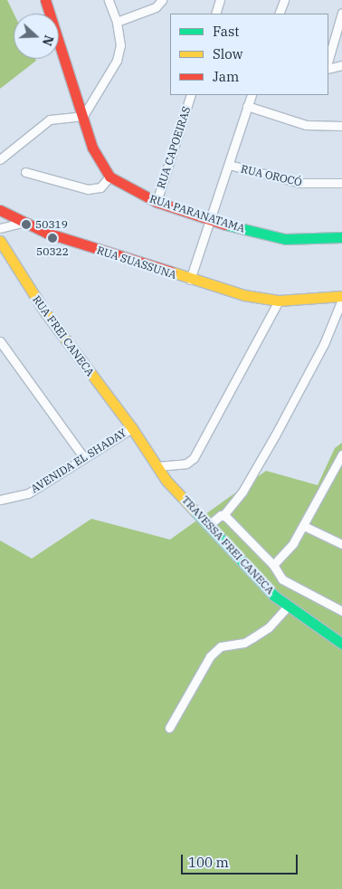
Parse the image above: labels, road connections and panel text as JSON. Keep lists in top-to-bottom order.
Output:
{
  "streets": {
    "street": [
      "RUA CAPOEIRAS",
      "RUA OROCÓ",
      "RUA PARANATAMA",
      "RUA SUASSUNA",
      "RUA FREI CANECA",
      "AVENIDA EL SHADAY",
      "TRAVESSA FREI CANECA"
    ]
  },
  "crossings": [
    ["RUA CAPOEIRAS", "RUA PARANATAMA"],
    ["RUA FREI CANECA", "AVENIDA EL SHADAY"],
    ["RUA FREI CANECA", "TRAVESSA FREI CANECA"],
    ["AVENIDA EL SHADAY", "TRAVESSA FREI CANECA"]
  ],
  "places": ["50319", "50322"],
  "legend": ["Fast", "Slow", "Jam"],
  "scale_bar": "100 m",
  "north": "right"
}
